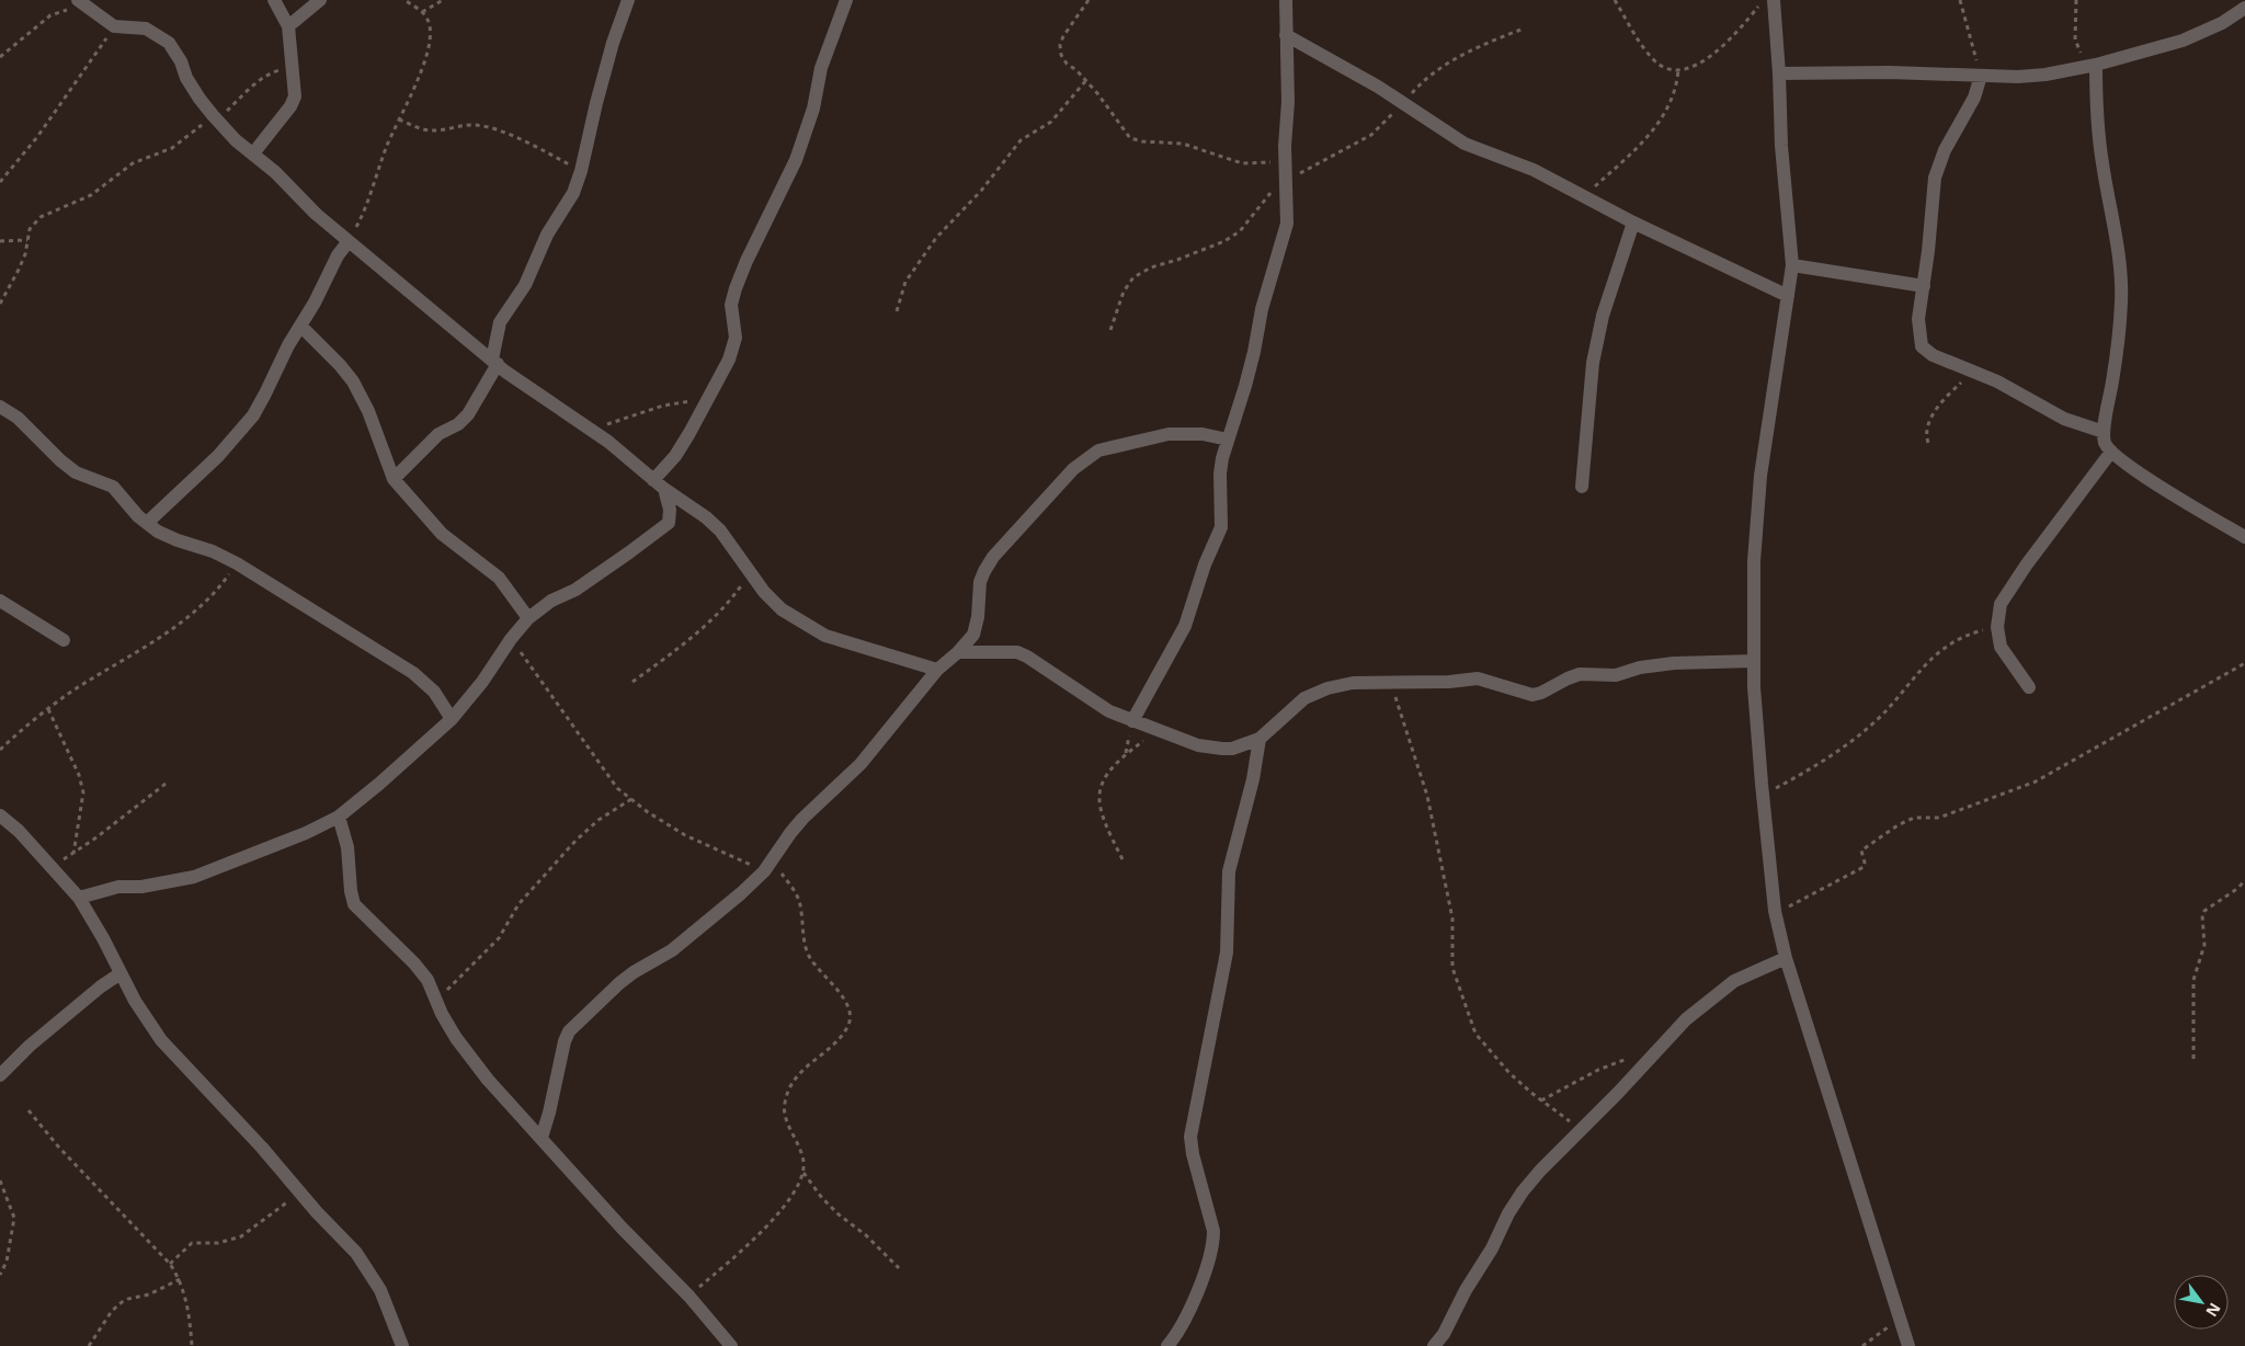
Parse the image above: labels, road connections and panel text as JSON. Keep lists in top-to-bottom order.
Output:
{
  "north": "bottom right"
}
